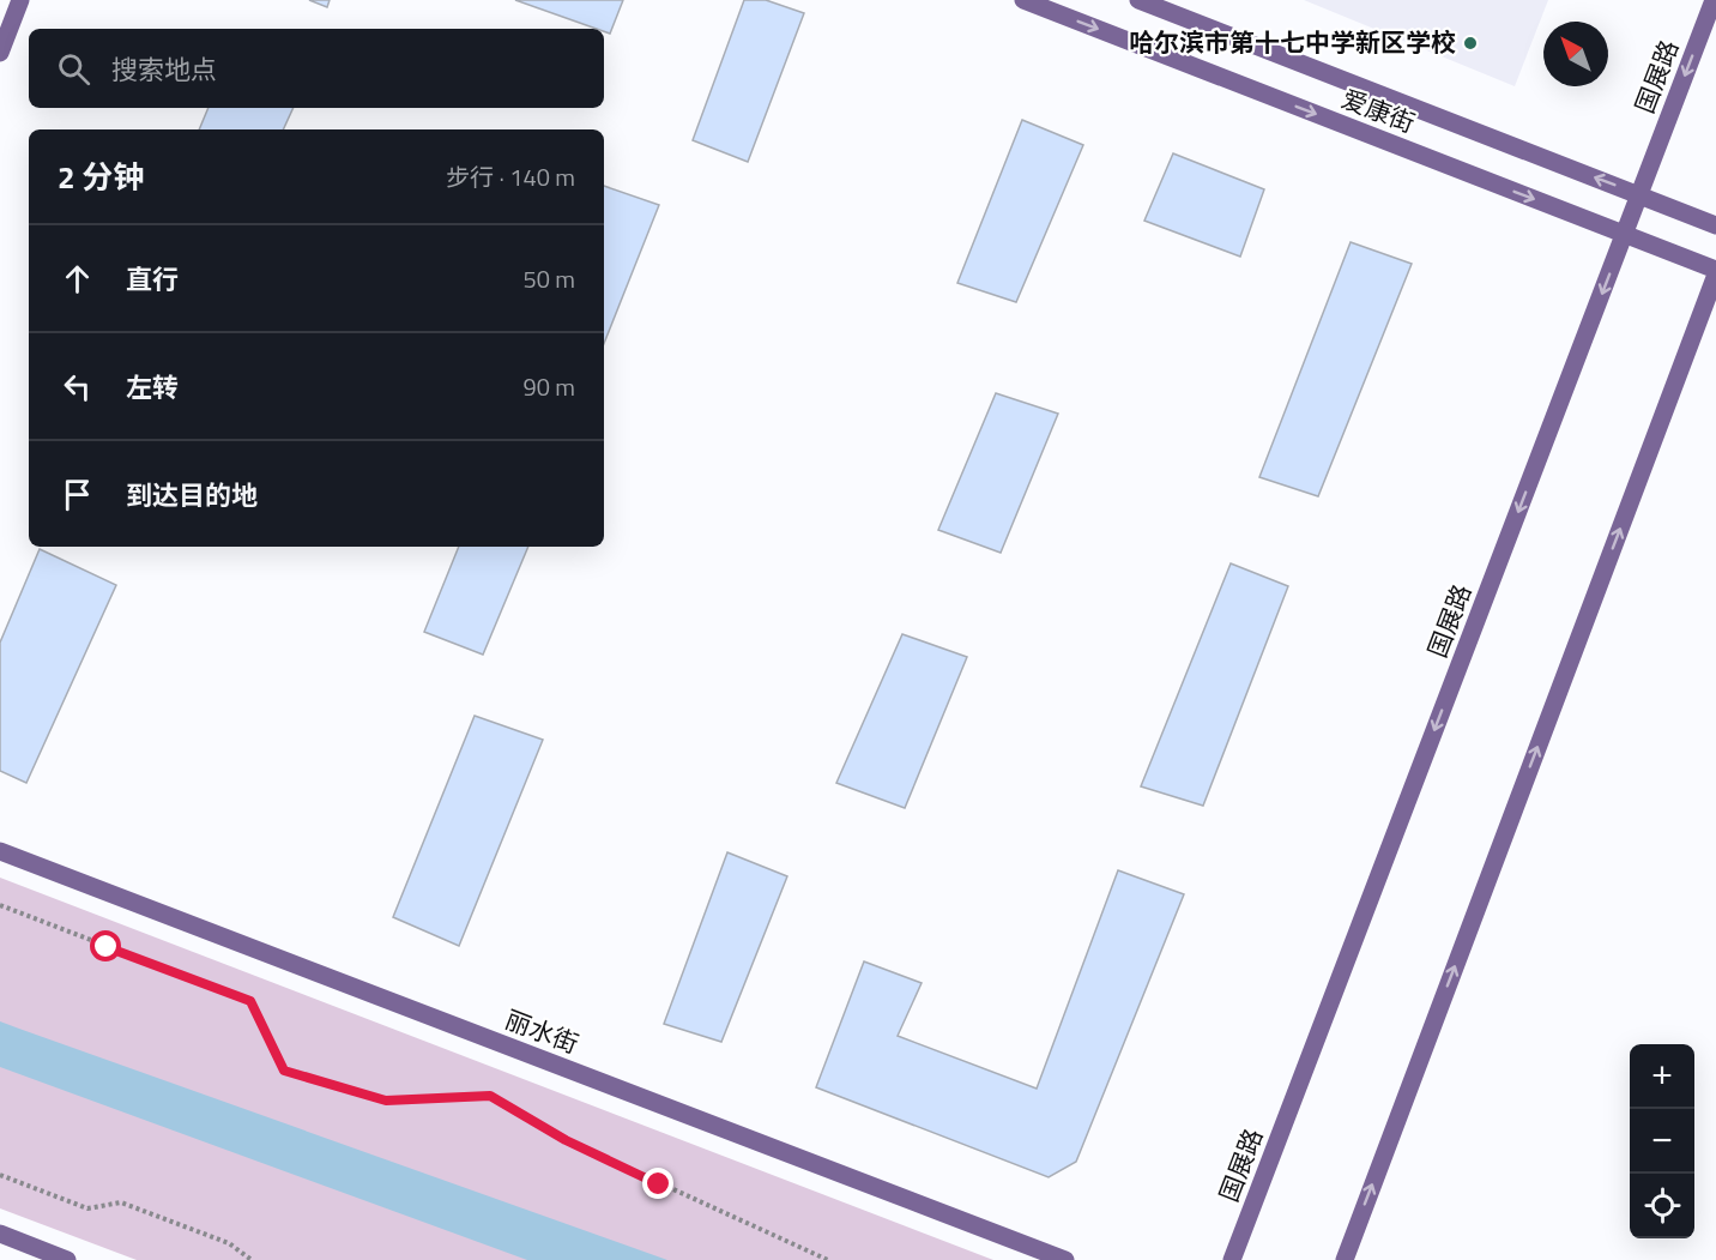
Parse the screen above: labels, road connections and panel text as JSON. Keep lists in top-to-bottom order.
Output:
{
  "streets": {
    "main road": ["国展路", "爱康街", "丽水街"]
  },
  "crossings": [
    ["国展路", "爱康街"]
  ],
  "places": ["哈尔滨市第十七中学新区学校"],
  "north": "top left",
  "page": {
    "search": "搜索地点",
    "heading": ["2 分钟", "步行 · 140 m"],
    "list": [
      ["直行", "50 m"],
      ["左转", "90 m"],
      "到达目的地"
    ],
    "map_buttons": ["+", "−"]
  }
}
